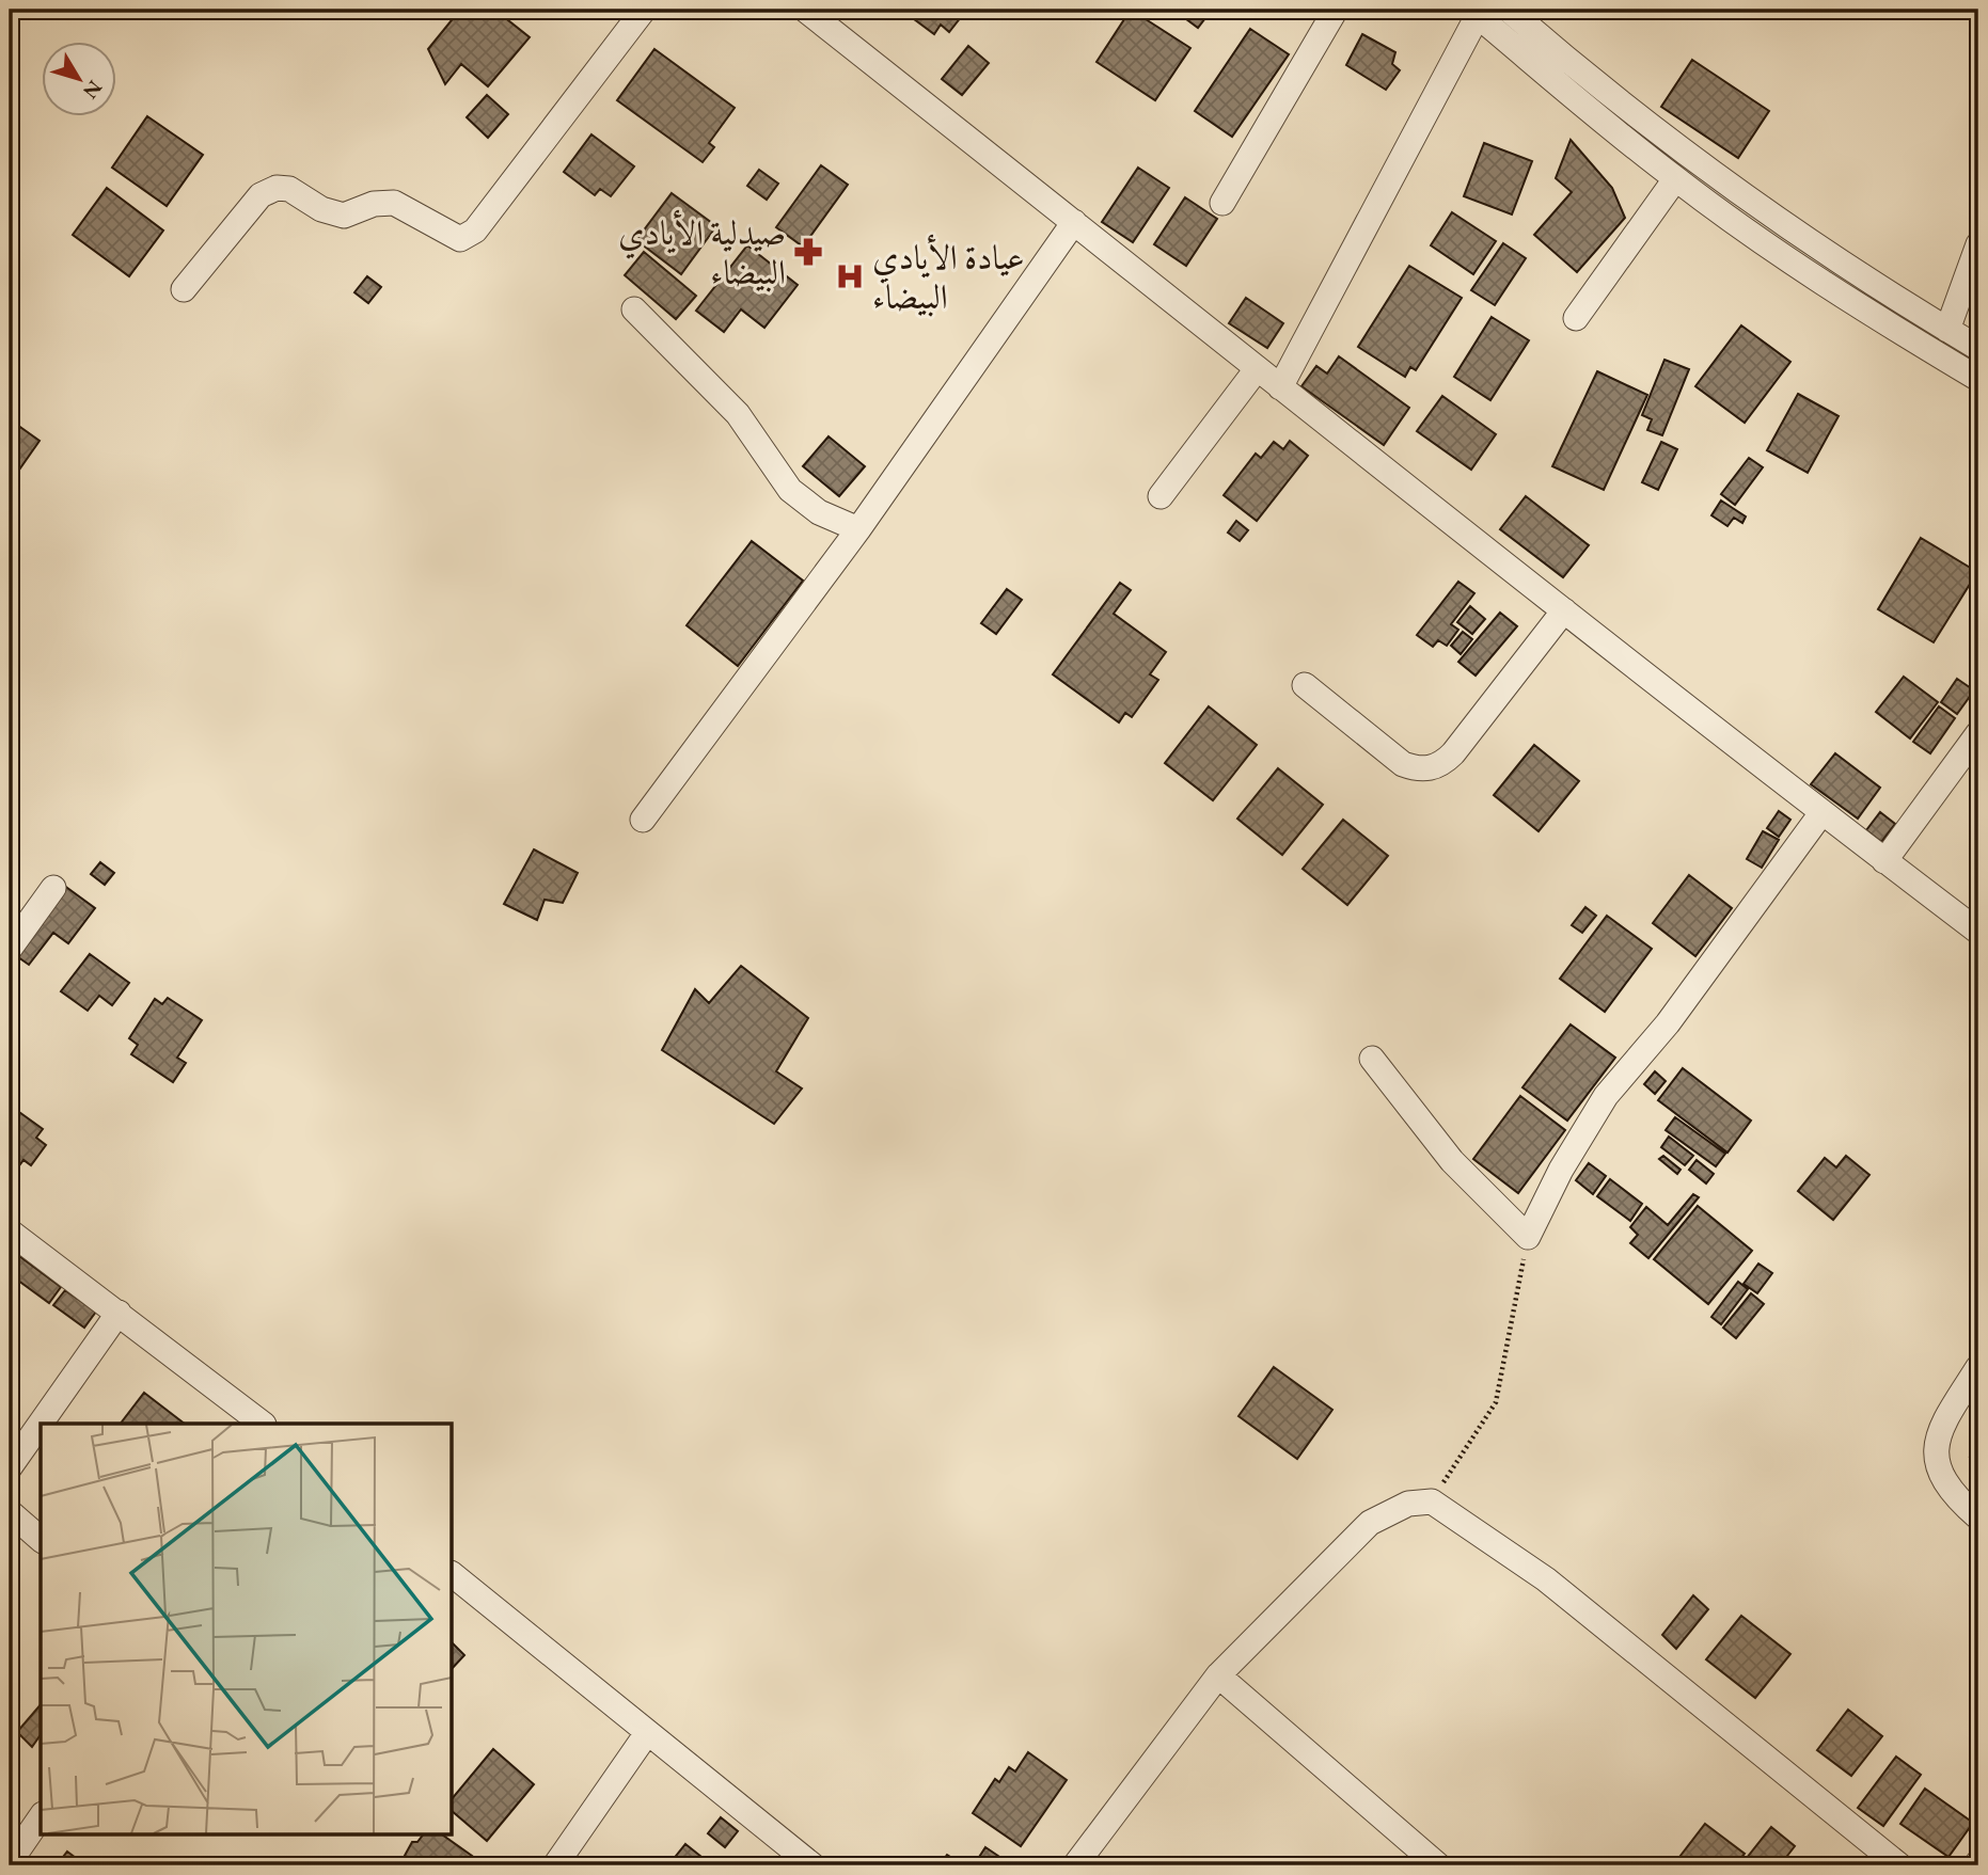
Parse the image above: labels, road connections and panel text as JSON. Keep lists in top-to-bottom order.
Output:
{
  "places": {
    "pharmacy": ["صيدلية الأيادي البيضاء"],
    "hospital": ["عيادة الأيادي البيضاء"]
  },
  "north": "bottom right"
}
